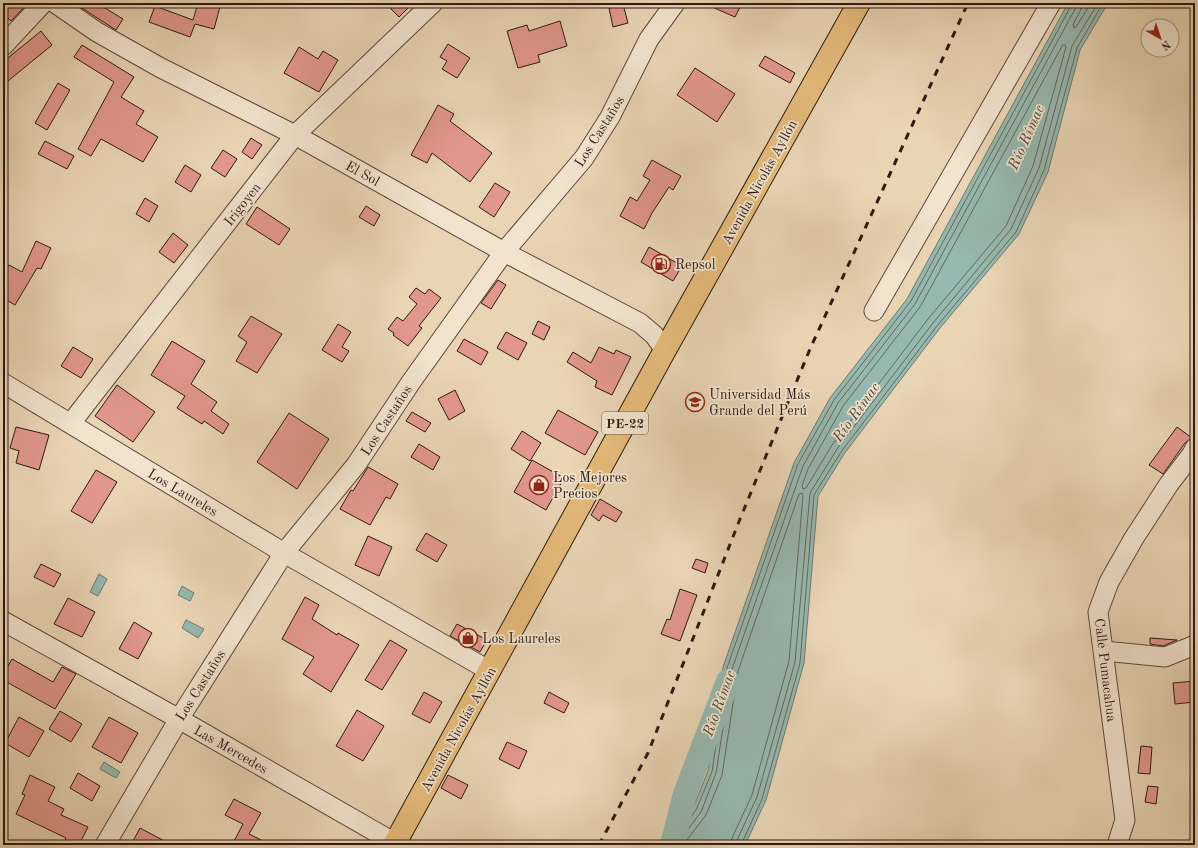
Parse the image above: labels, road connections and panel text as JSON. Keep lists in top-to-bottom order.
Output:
{
  "streets": {
    "highway": ["Avenida Nicolás Ayllón", "PE-22"],
    "street": [
      "Los Castaños",
      "El Sol",
      "Irigoyen",
      "Los Laureles",
      "Calle Pumacahua",
      "Las Mercedes"
    ]
  },
  "crossings": [
    ["Los Castaños", "El Sol"],
    ["Los Castaños", "Los Laureles"],
    ["Los Castaños", "Las Mercedes"],
    ["El Sol", "Avenida Nicolás Ayllón"],
    ["El Sol", "Irigoyen"],
    ["Avenida Nicolás Ayllón", "Los Laureles"],
    ["Avenida Nicolás Ayllón", "Las Mercedes"],
    ["Irigoyen", "Los Laureles"]
  ],
  "water": ["Río Rímac"],
  "places": {
    "fuel station": ["Repsol"],
    "school or university": ["Universidad Más Grande del Perú"],
    "shop": ["Los Mejores Precios", "Los Laureles"]
  },
  "north": "bottom right"
}
